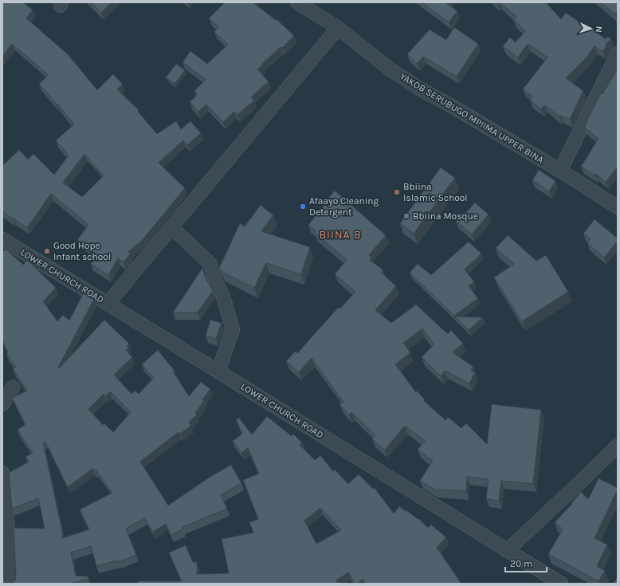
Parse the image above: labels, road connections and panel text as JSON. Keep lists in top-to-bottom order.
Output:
{
  "streets": {
    "street": ["YAKOB SERUBUGO MPIIMA UPPER BINA", "LOWER CHURCH ROAD"]
  },
  "districts": ["BIINA B"],
  "places": [
    "Bbiina Islamic School",
    "Afaayo Cleaning Detergent",
    "Bbiina Mosque",
    "Good Hope Infant school"
  ],
  "scale_bar": "20 m",
  "north": "right"
}
